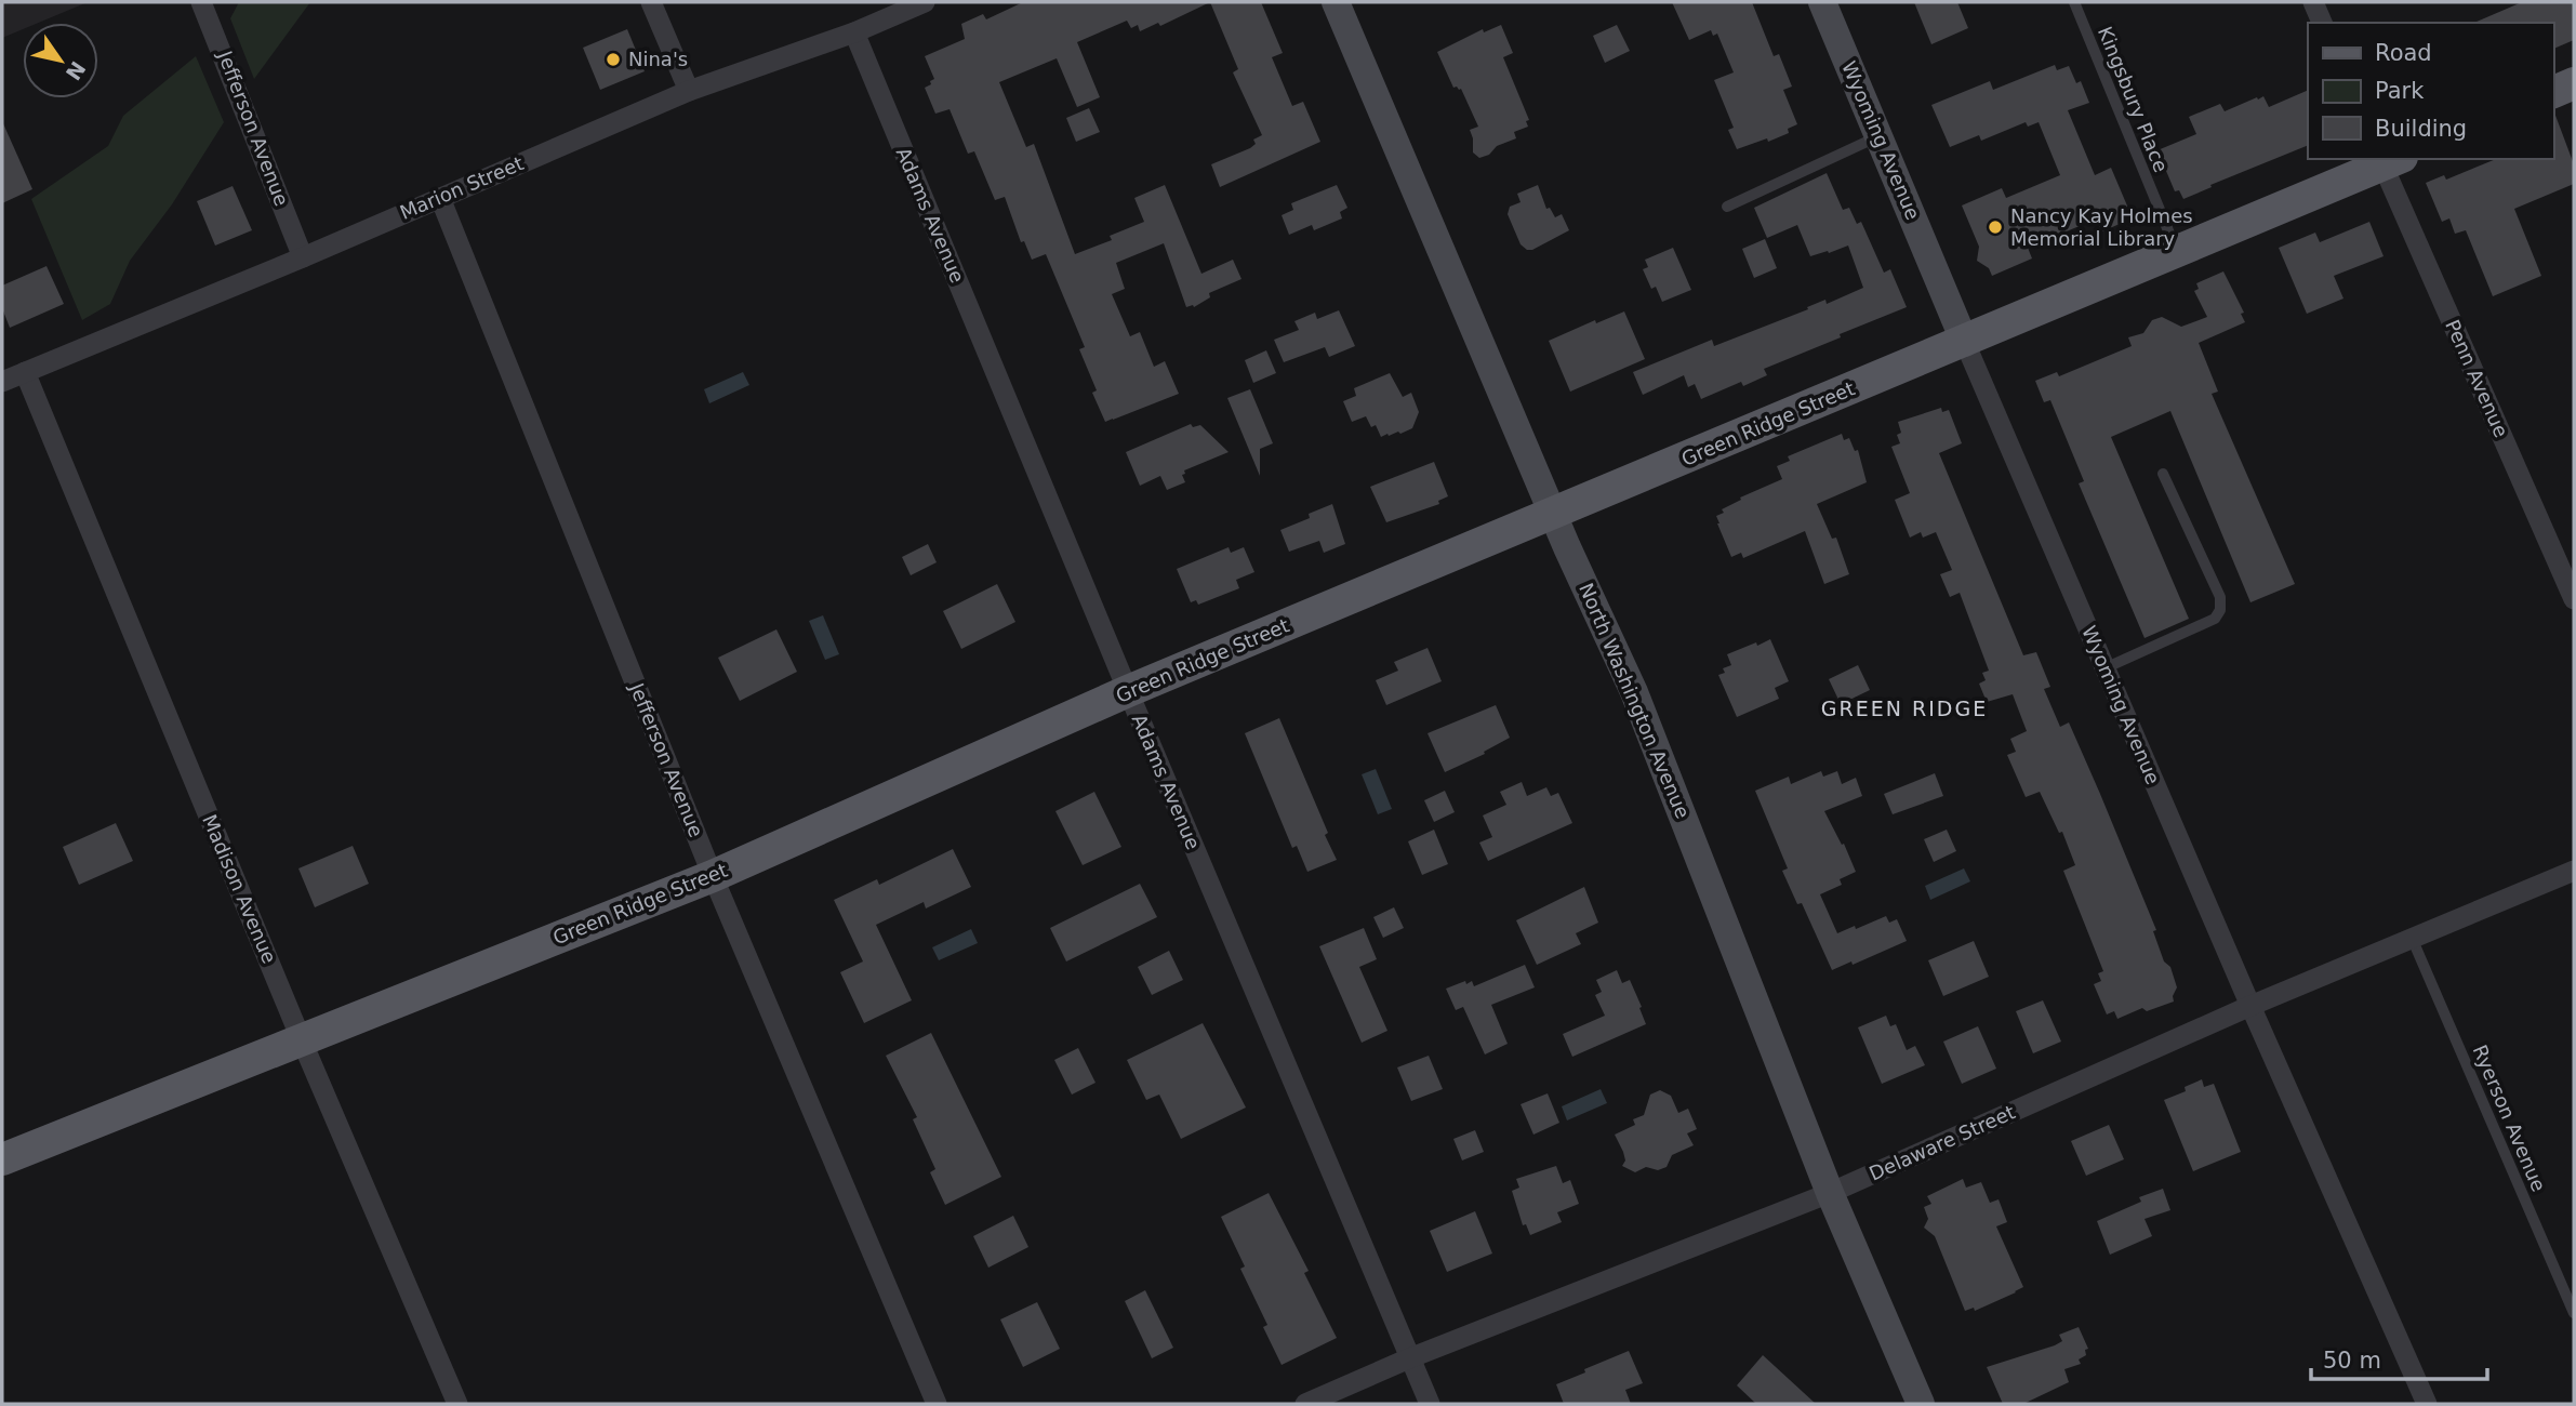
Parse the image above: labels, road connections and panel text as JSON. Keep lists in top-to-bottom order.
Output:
{
  "streets": {
    "main road": ["Green Ridge Street"],
    "street": [
      "Jefferson Avenue",
      "Wyoming Avenue",
      "Marion Street",
      "Adams Avenue",
      "Penn Avenue",
      "North Washington Avenue",
      "Madison Avenue",
      "Delaware Street"
    ],
    "lane": ["Kingsbury Place", "Ryerson Avenue"]
  },
  "crossings": [
    ["Kingsbury Place", "Green Ridge Street"],
    ["Jefferson Avenue", "Marion Street"],
    ["Jefferson Avenue", "Green Ridge Street"],
    ["Wyoming Avenue", "Green Ridge Street"],
    ["Wyoming Avenue", "Delaware Street"],
    ["Marion Street", "Adams Avenue"],
    ["Marion Street", "Madison Avenue"],
    ["Adams Avenue", "Green Ridge Street"],
    ["Adams Avenue", "Delaware Street"],
    ["Penn Avenue", "Green Ridge Street"],
    ["Green Ridge Street", "North Washington Avenue"],
    ["Green Ridge Street", "Madison Avenue"],
    ["North Washington Avenue", "Delaware Street"],
    ["Ryerson Avenue", "Delaware Street"]
  ],
  "districts": ["GREEN RIDGE"],
  "places": ["Nina's", "Nancy Kay Holmes Memorial Library"],
  "legend": ["Road", "Park", "Building"],
  "scale_bar": "50 m",
  "north": "bottom right"
}
